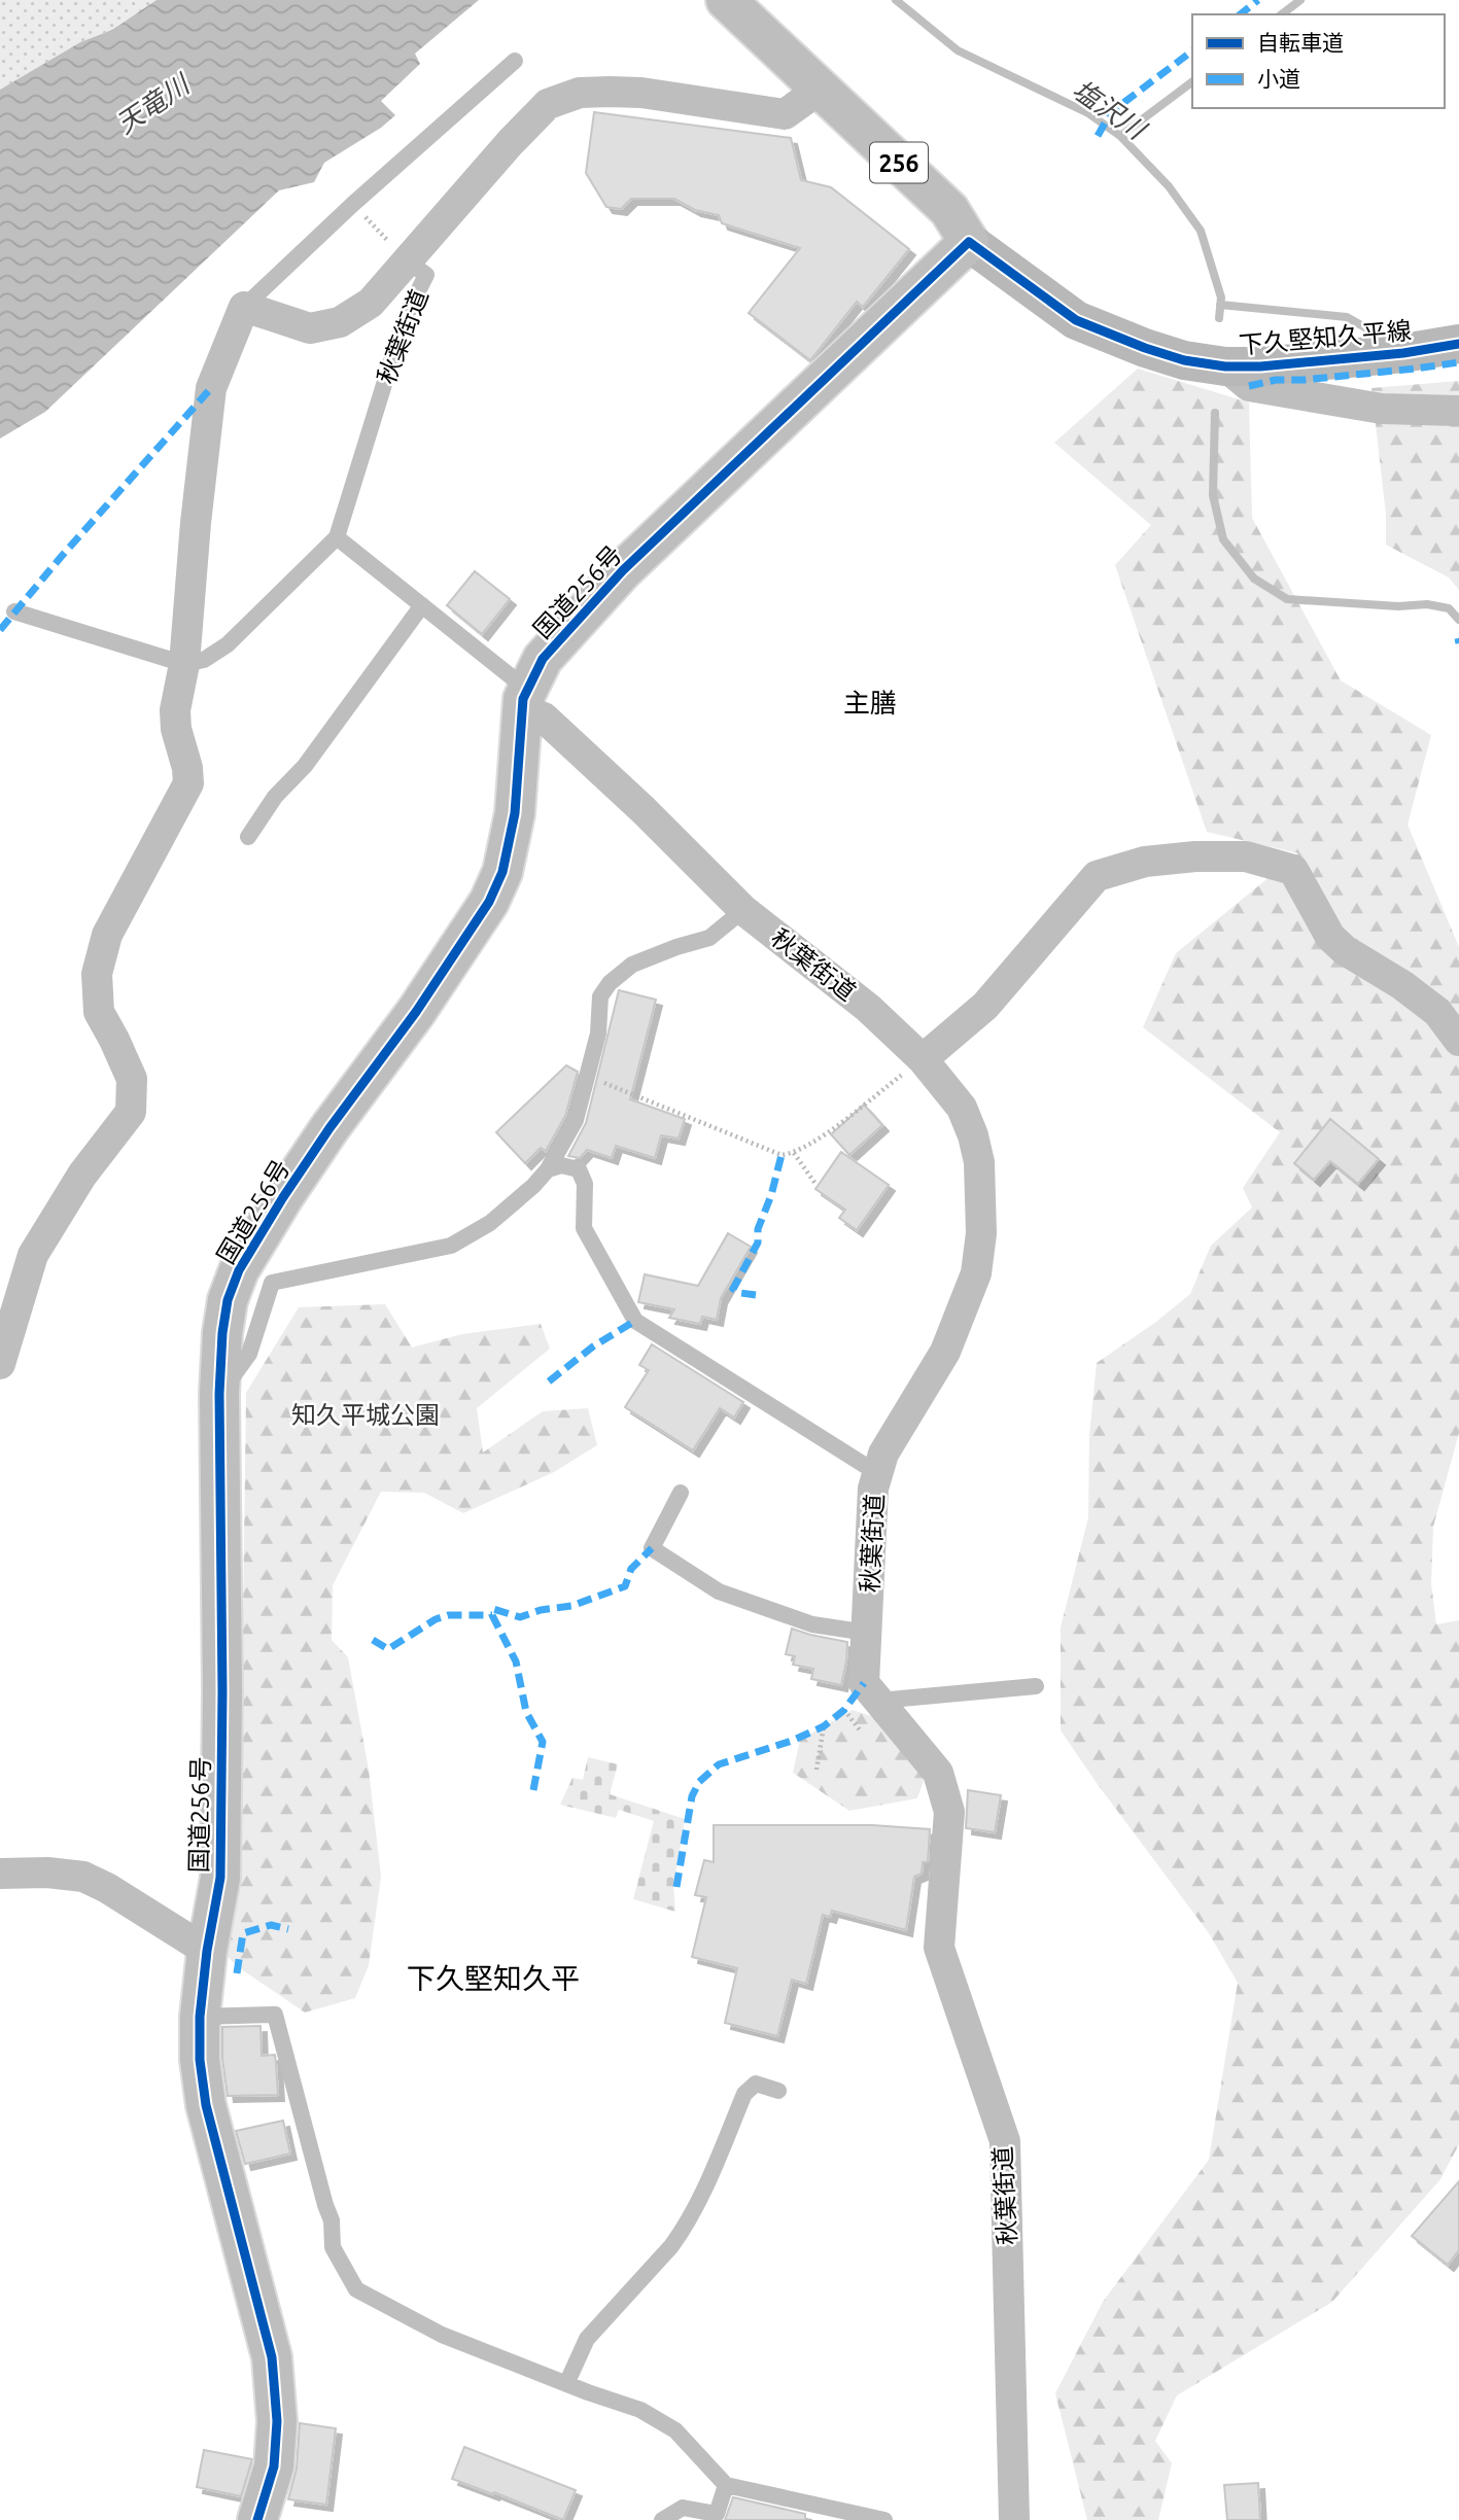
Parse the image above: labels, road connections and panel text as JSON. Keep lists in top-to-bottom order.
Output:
{
  "streets": {
    "highway": ["256", "国道256号"],
    "main road": ["下久堅知久平線"],
    "street": ["秋葉街道"]
  },
  "crossings": [
    ["256", "秋葉街道"],
    ["256", "下久堅知久平線"],
    ["256", "国道256号"],
    ["秋葉街道", "国道256号"],
    ["下久堅知久平線", "国道256号"]
  ],
  "districts": ["主膳", "下久堅知久平"],
  "water": ["天竜川", "塩沢川"],
  "parks": ["知久平城公園"],
  "legend": ["自転車道", "小道"]
}
